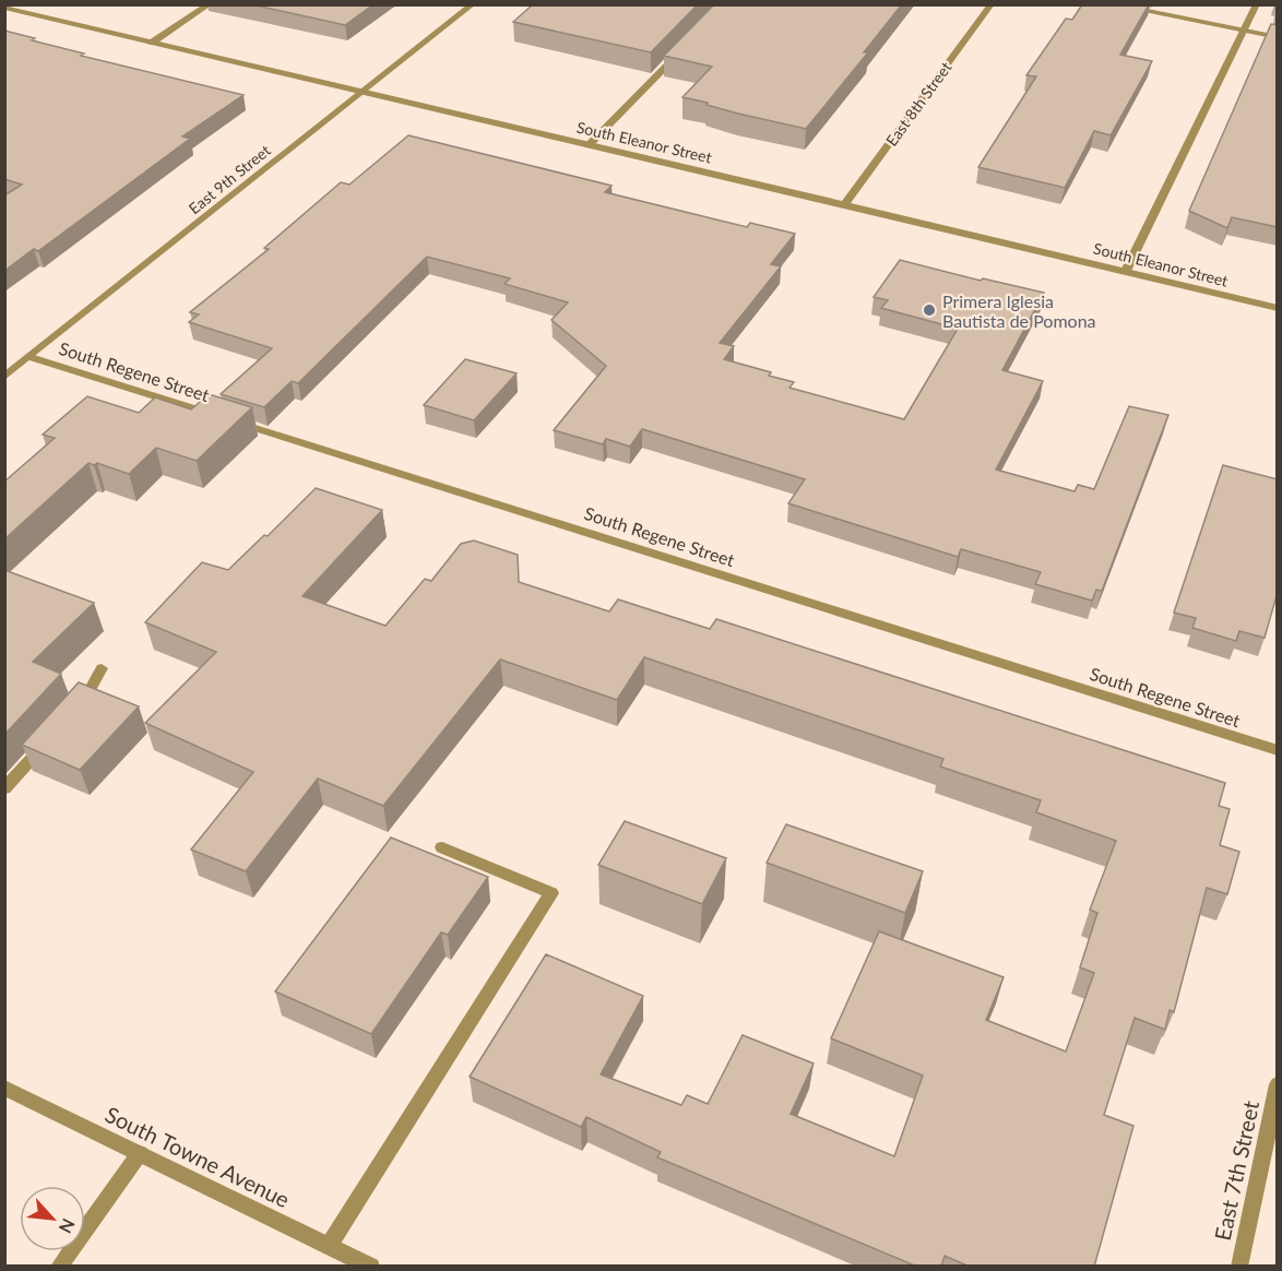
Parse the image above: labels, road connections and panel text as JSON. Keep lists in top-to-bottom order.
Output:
{
  "streets": {
    "street": [
      "East 8th Street",
      "South Eleanor Street",
      "East 9th Street",
      "South Regene Street",
      "South Towne Avenue",
      "East 7th Street"
    ]
  },
  "crossings": [
    ["East 8th Street", "South Eleanor Street"],
    ["South Eleanor Street", "East 9th Street"],
    ["East 9th Street", "South Regene Street"]
  ],
  "places": ["Primera Iglesia Bautista de Pomona"],
  "north": "bottom right"
}
